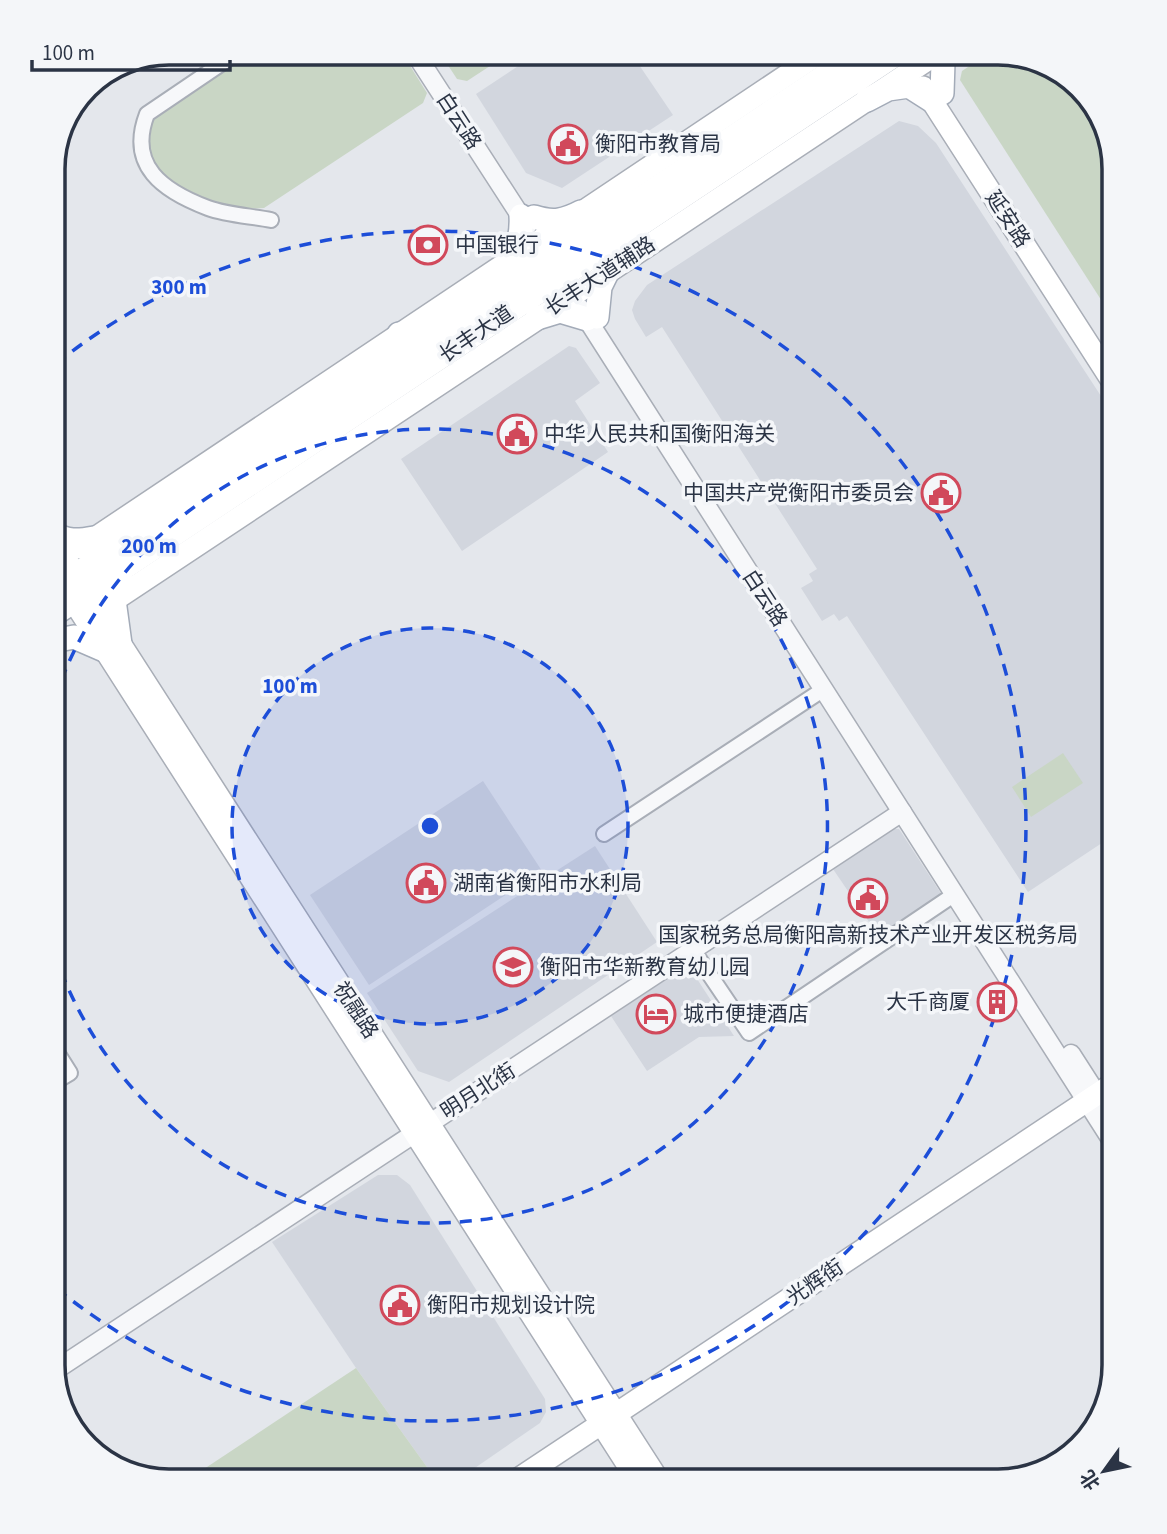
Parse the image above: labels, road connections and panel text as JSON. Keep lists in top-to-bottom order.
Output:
{
  "streets": {
    "main road": [
      "延安路",
      "长丰大道辅路",
      "长丰大道",
      "祝融路",
      "光辉街"
    ],
    "street": ["白云路", "明月北街"]
  },
  "crossings": [
    ["白云路", "长丰大道辅路"],
    ["白云路", "长丰大道"],
    ["白云路", "明月北街"],
    ["白云路", "光辉街"],
    ["长丰大道辅路", "长丰大道"],
    ["长丰大道辅路", "祝融路"],
    ["长丰大道", "祝融路"],
    ["祝融路", "明月北街"],
    ["祝融路", "光辉街"]
  ],
  "places": {
    "public building": [
      "衡阳市教育局",
      "中华人民共和国衡阳海关",
      "中国共产党衡阳市委员会",
      "湖南省衡阳市水利局",
      "国家税务总局衡阳高新技术产业开发区税务局",
      "衡阳市规划设计院"
    ],
    "bank": ["中国银行"],
    "school or university": ["衡阳市华新教育幼儿园"],
    "building": ["大千商厦"],
    "hotel": ["城市便捷酒店"]
  },
  "scale_bar": "100 m",
  "north": "bottom left",
  "rings": ["300 m", "200 m", "100 m"]
}
